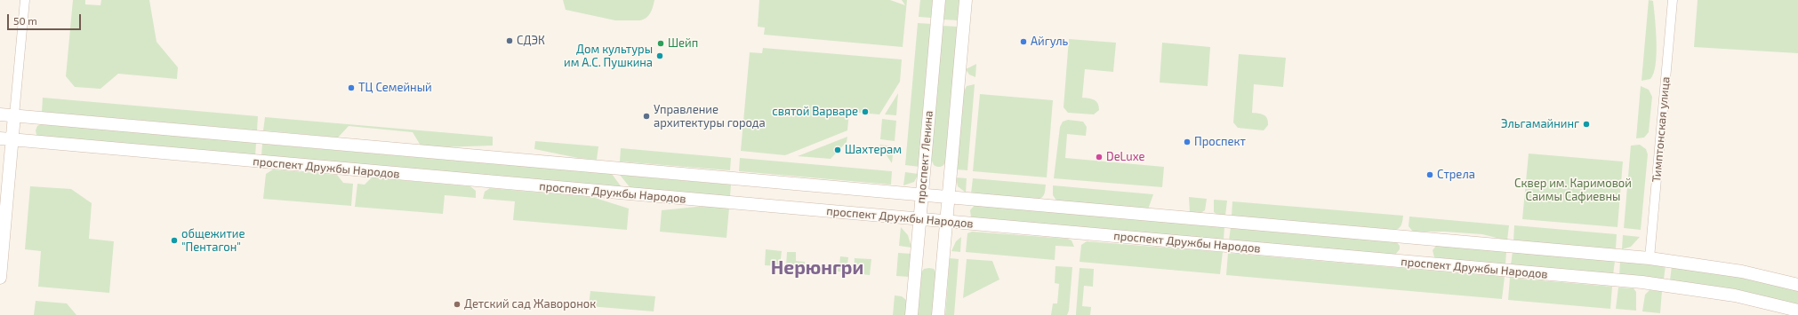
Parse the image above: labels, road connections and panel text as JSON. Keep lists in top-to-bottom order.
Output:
{
  "streets": {
    "street": ["Тимптонская улица", "проспект Ленина", "проспект Дружбы Народов"]
  },
  "crossings": [
    ["проспект Ленина", "проспект Дружбы Народов"]
  ],
  "districts": ["Нерюнгри"],
  "parks": ["Сквер им. Каримовой Саимы Сафиевны"],
  "places": [
    "СДЭК",
    "Айгуль",
    "Шейп",
    "Дом культуры им А.С. Пушкина",
    "ТЦ Семейный",
    "святой Варваре",
    "Управление архитектуры города",
    "Эльгамайнинг",
    "Проспект",
    "Шахтерам",
    "DeLuxe",
    "Стрела",
    "общежитие \"Пентагон\"",
    "Детский сад Жаворонок"
  ],
  "scale_bar": "50 m"
}
